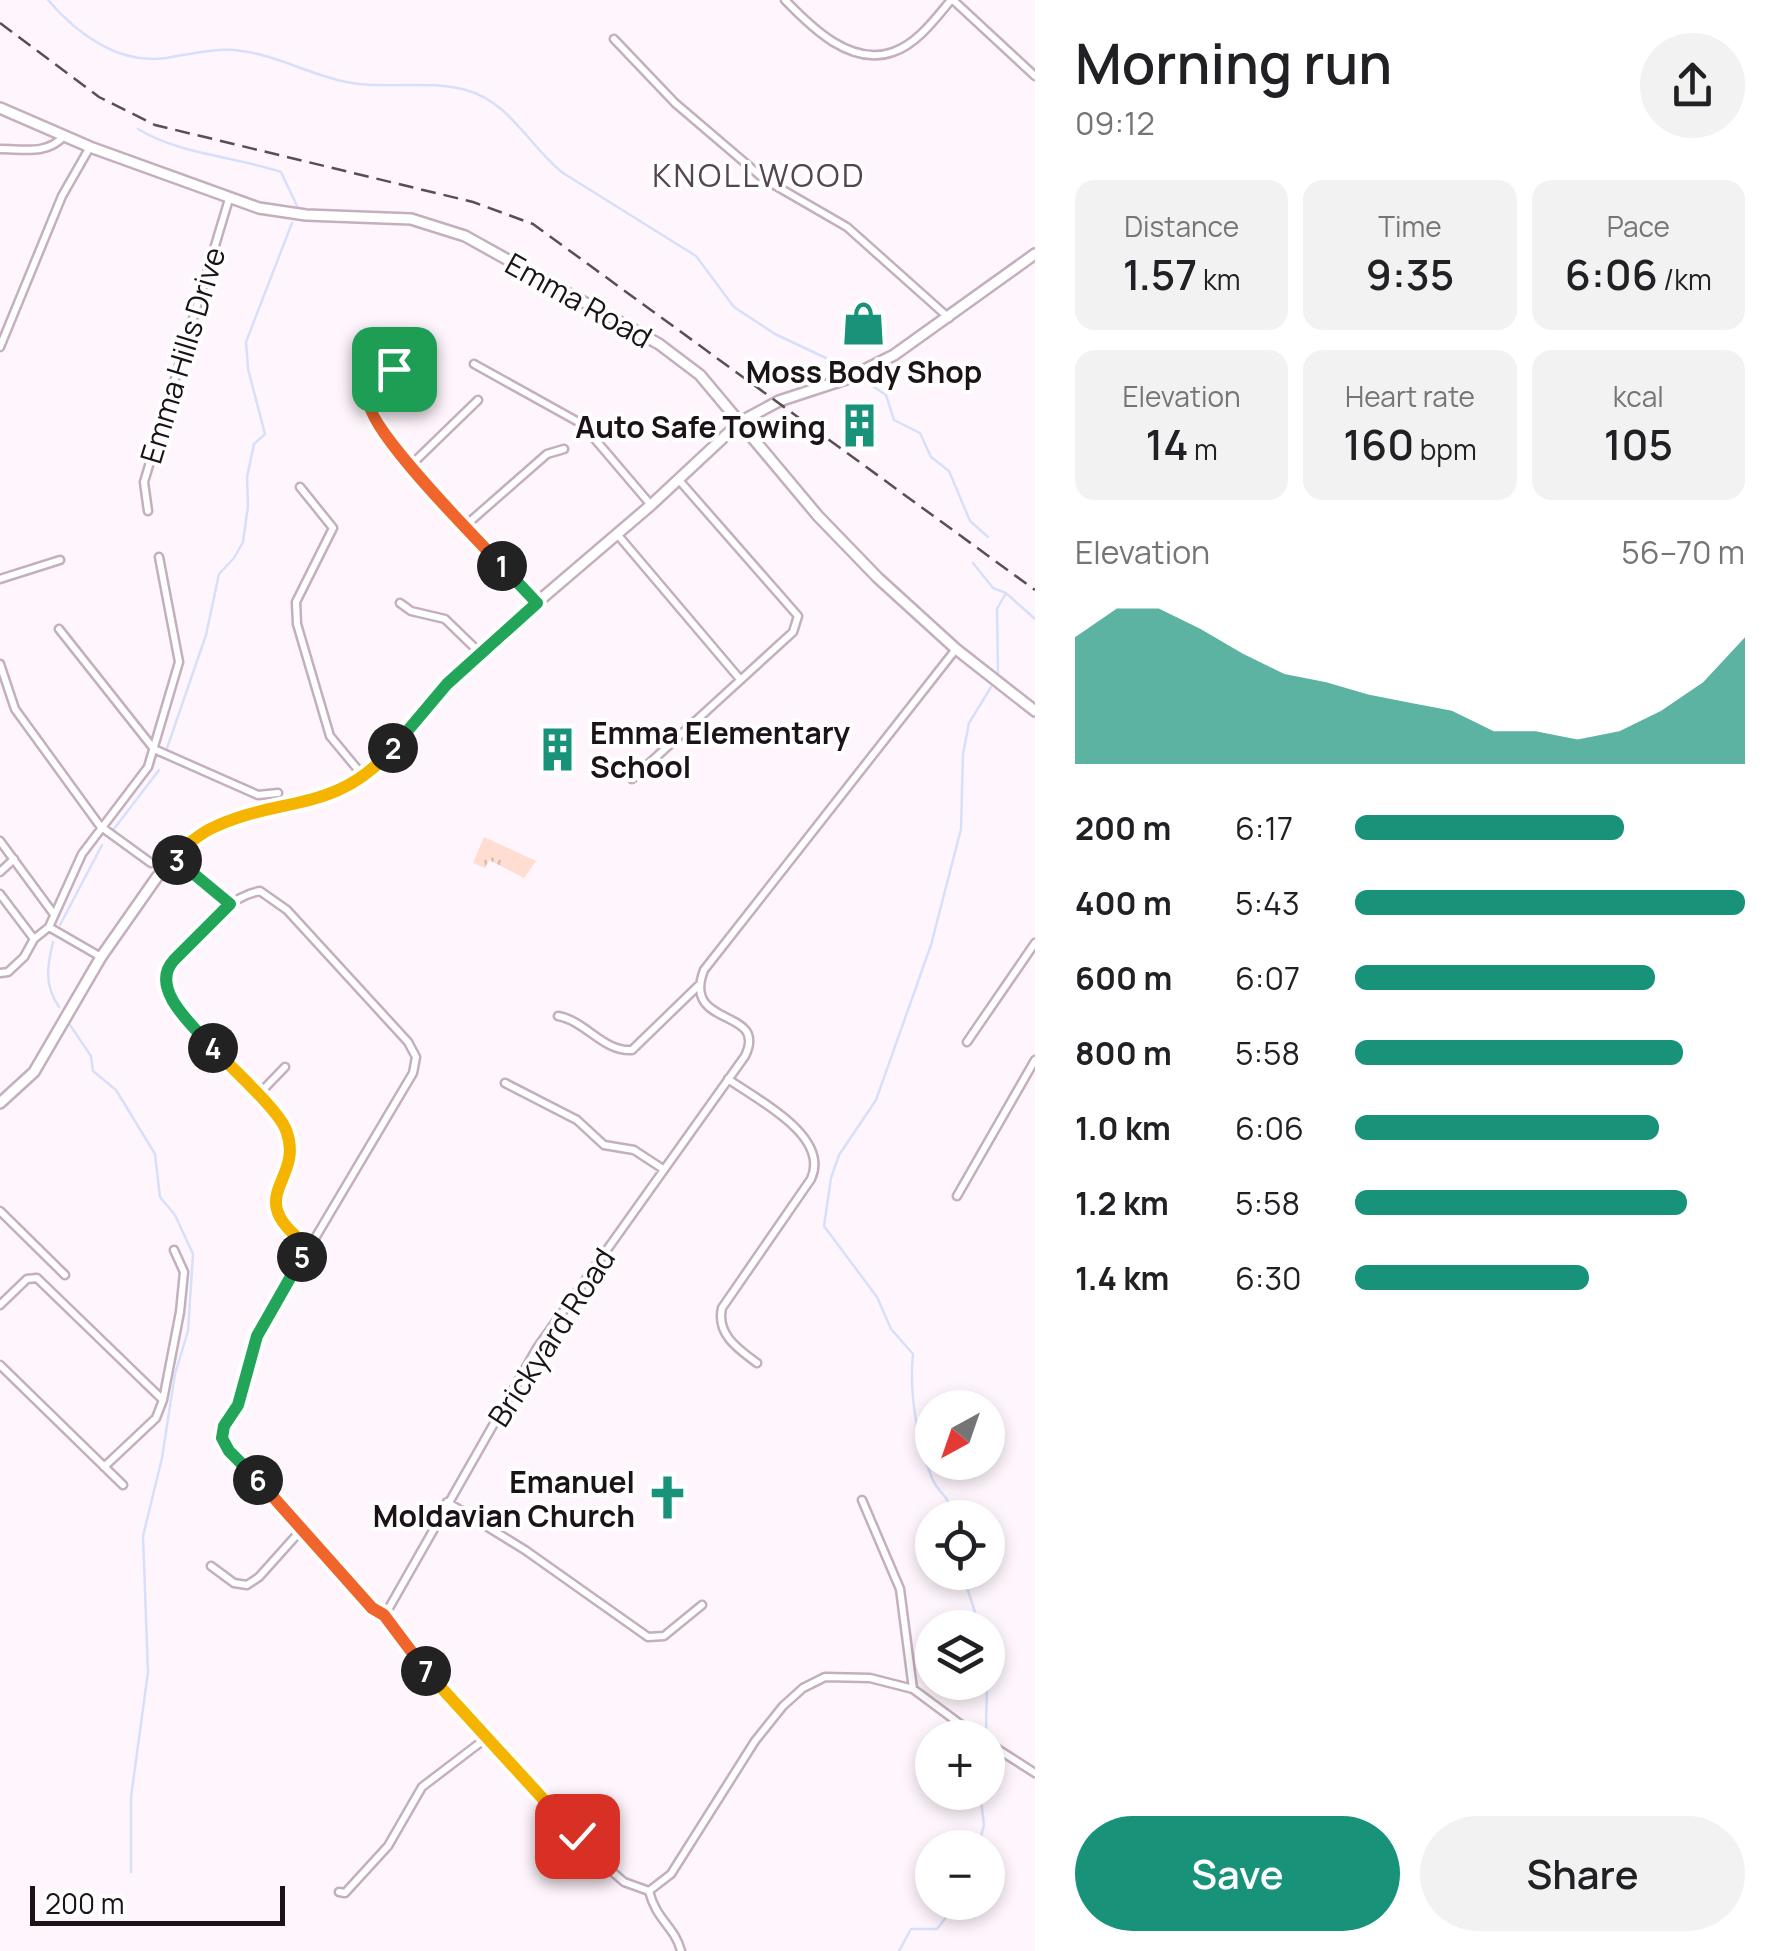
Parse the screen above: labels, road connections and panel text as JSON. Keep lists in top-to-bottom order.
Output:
{
  "streets": {
    "street": ["Emma Road", "Emma Hills Drive", "Brickyard Road"]
  },
  "crossings": [
    ["Emma Road", "Emma Hills Drive"]
  ],
  "districts": ["KNOLLWOOD"],
  "places": {
    "shop": ["Moss Body Shop"],
    "building": ["Auto Safe Towing", "Emma Elementary School"],
    "church": ["Emanuel Moldavian Church"]
  },
  "scale_bar": "200 m",
  "north": "bottom left",
  "page": {
    "heading": ["Morning run", "09:12"],
    "stats": [
      ["Distance", "1.57 km"],
      ["Time", "9:35"],
      ["Pace", "6:06 /km"],
      ["Elevation", "14 m"],
      ["Heart rate", "160 bpm"],
      ["kcal", "105"]
    ],
    "chart": ["Elevation", "56–70 m"],
    "pins": [
      "1",
      "2",
      "3",
      "4",
      "5",
      "6",
      "7"
    ],
    "list": [
      {
        "name": "200 m",
        "note": "6:17"
      },
      {
        "name": "400 m",
        "note": "5:43"
      },
      {
        "name": "600 m",
        "note": "6:07"
      },
      {
        "name": "800 m",
        "note": "5:58"
      },
      {
        "name": "1.0 km",
        "note": "6:06"
      },
      {
        "name": "1.2 km",
        "note": "5:58"
      },
      {
        "name": "1.4 km",
        "note": "6:30"
      }
    ],
    "map_buttons": ["+", "−"],
    "buttons": ["Save", "Share"],
    "scale": "200 m"
  }
}
